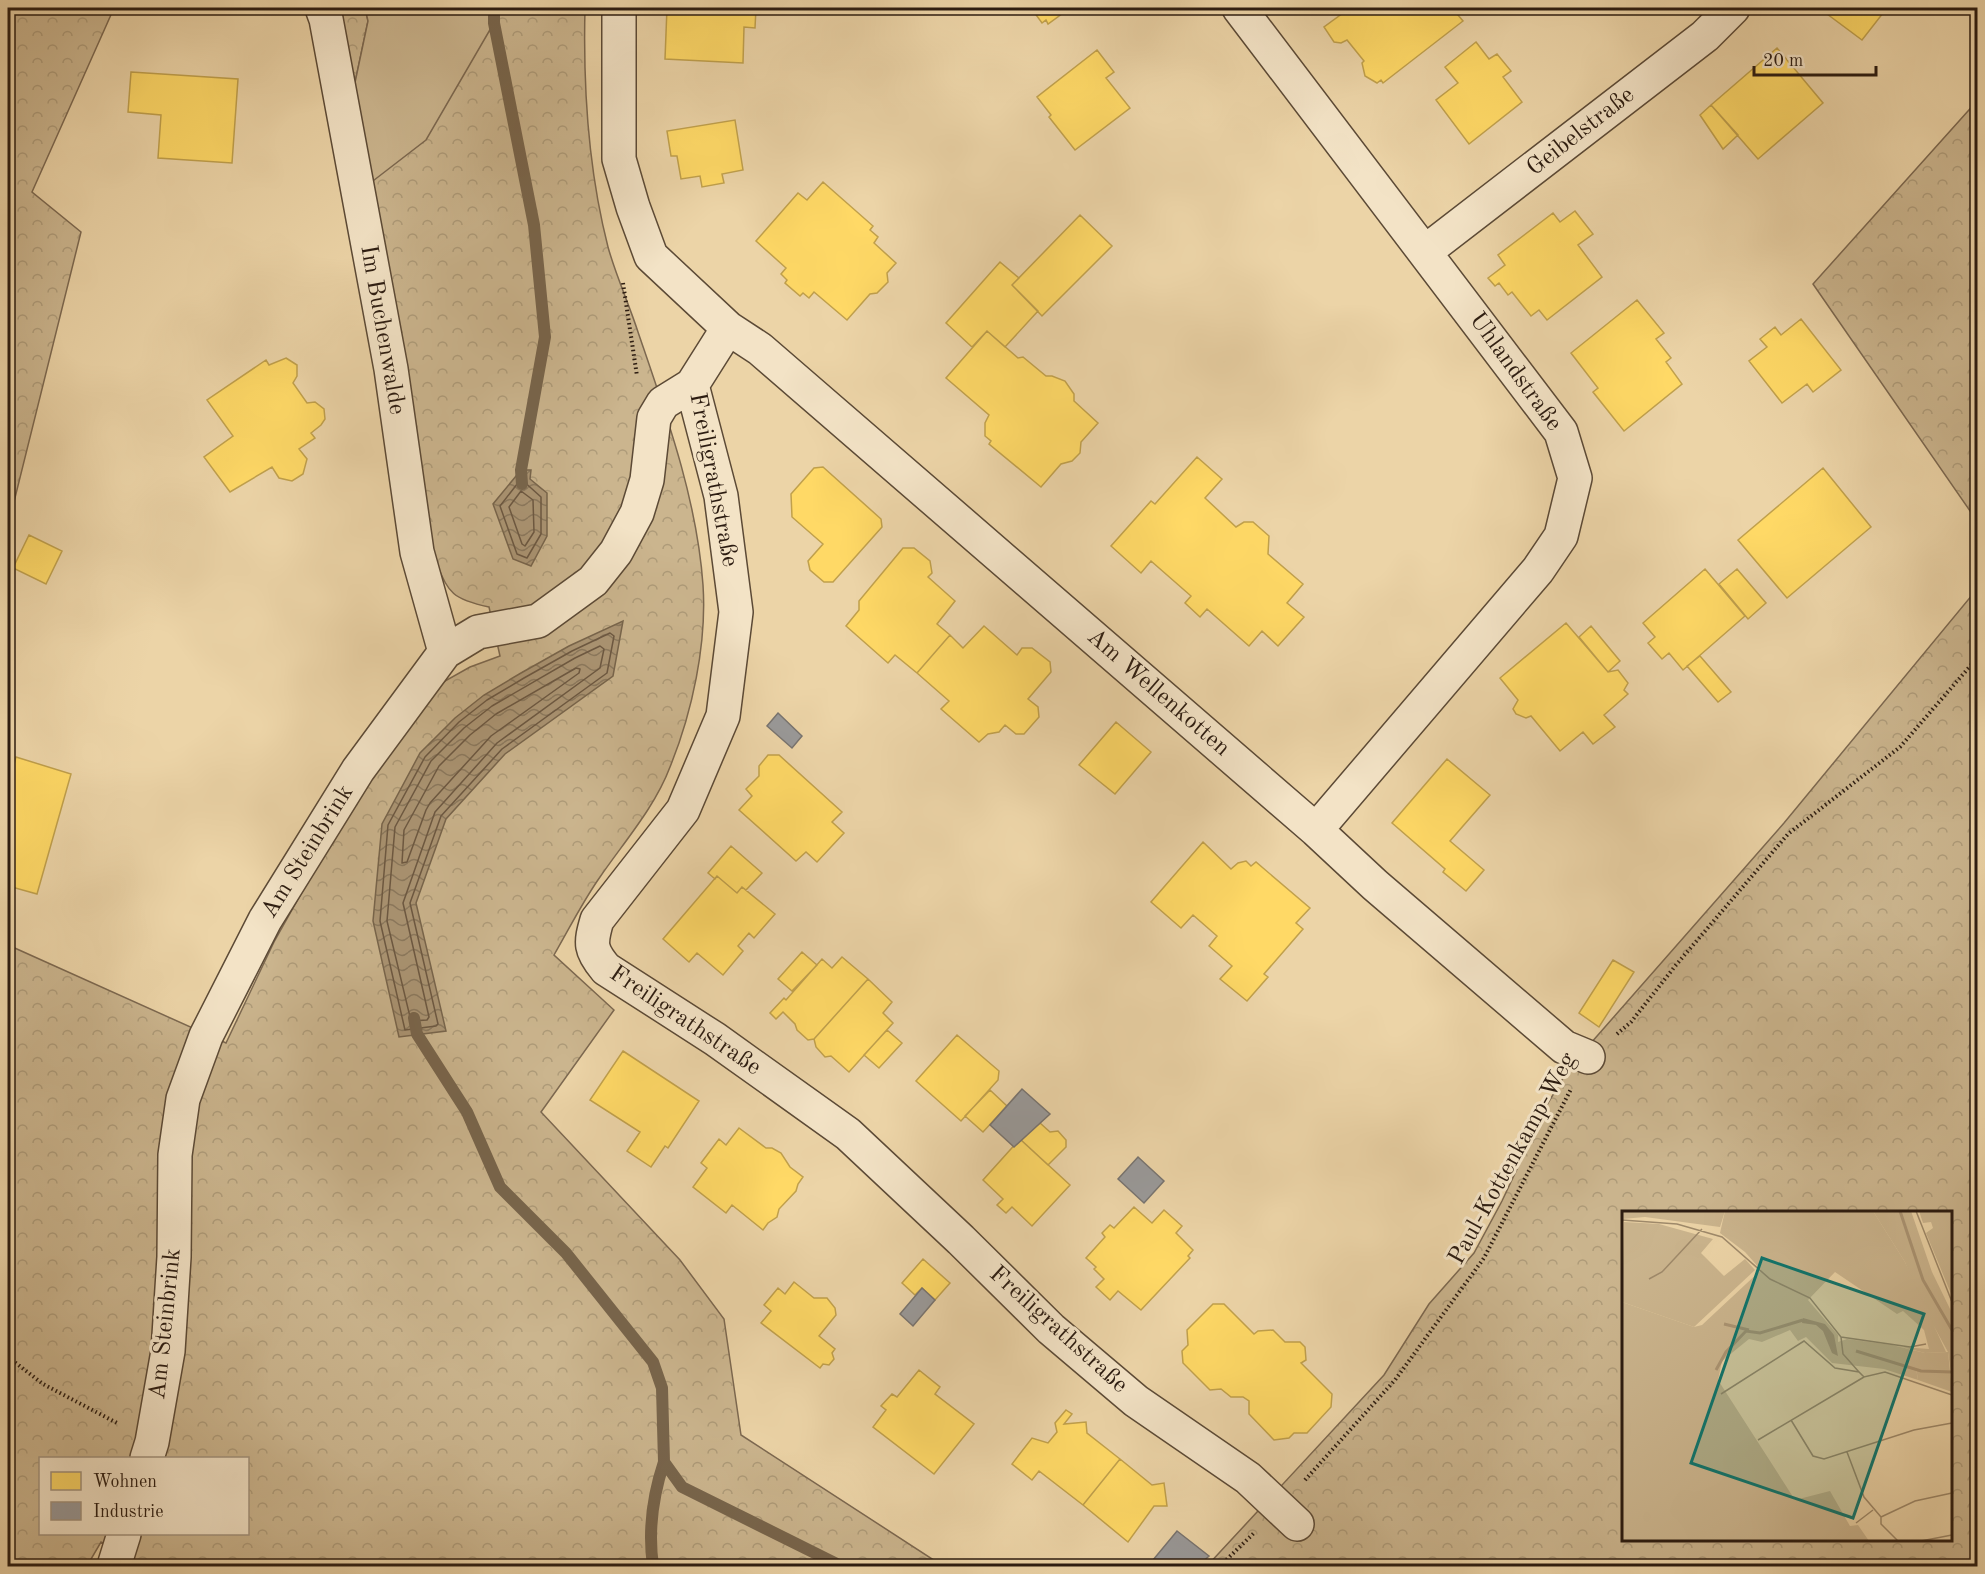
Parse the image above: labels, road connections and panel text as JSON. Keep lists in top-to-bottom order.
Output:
{
  "streets": {
    "street": [
      "Geibelstraße",
      "Im Buchenwalde",
      "Uhlandstraße",
      "Freiligrathstraße",
      "Am Wellenkotten",
      "Am Steinbrink"
    ],
    "path": ["Paul-Kottenkamp-Weg"]
  },
  "crossings": [
    ["Geibelstraße", "Uhlandstraße"],
    ["Im Buchenwalde", "Am Steinbrink"],
    ["Uhlandstraße", "Am Wellenkotten"],
    ["Freiligrathstraße", "Am Wellenkotten"],
    ["Freiligrathstraße", "Paul-Kottenkamp-Weg"],
    ["Am Wellenkotten", "Paul-Kottenkamp-Weg"]
  ],
  "legend": ["Wohnen", "Industrie"],
  "scale_bar": "20 m"
}
